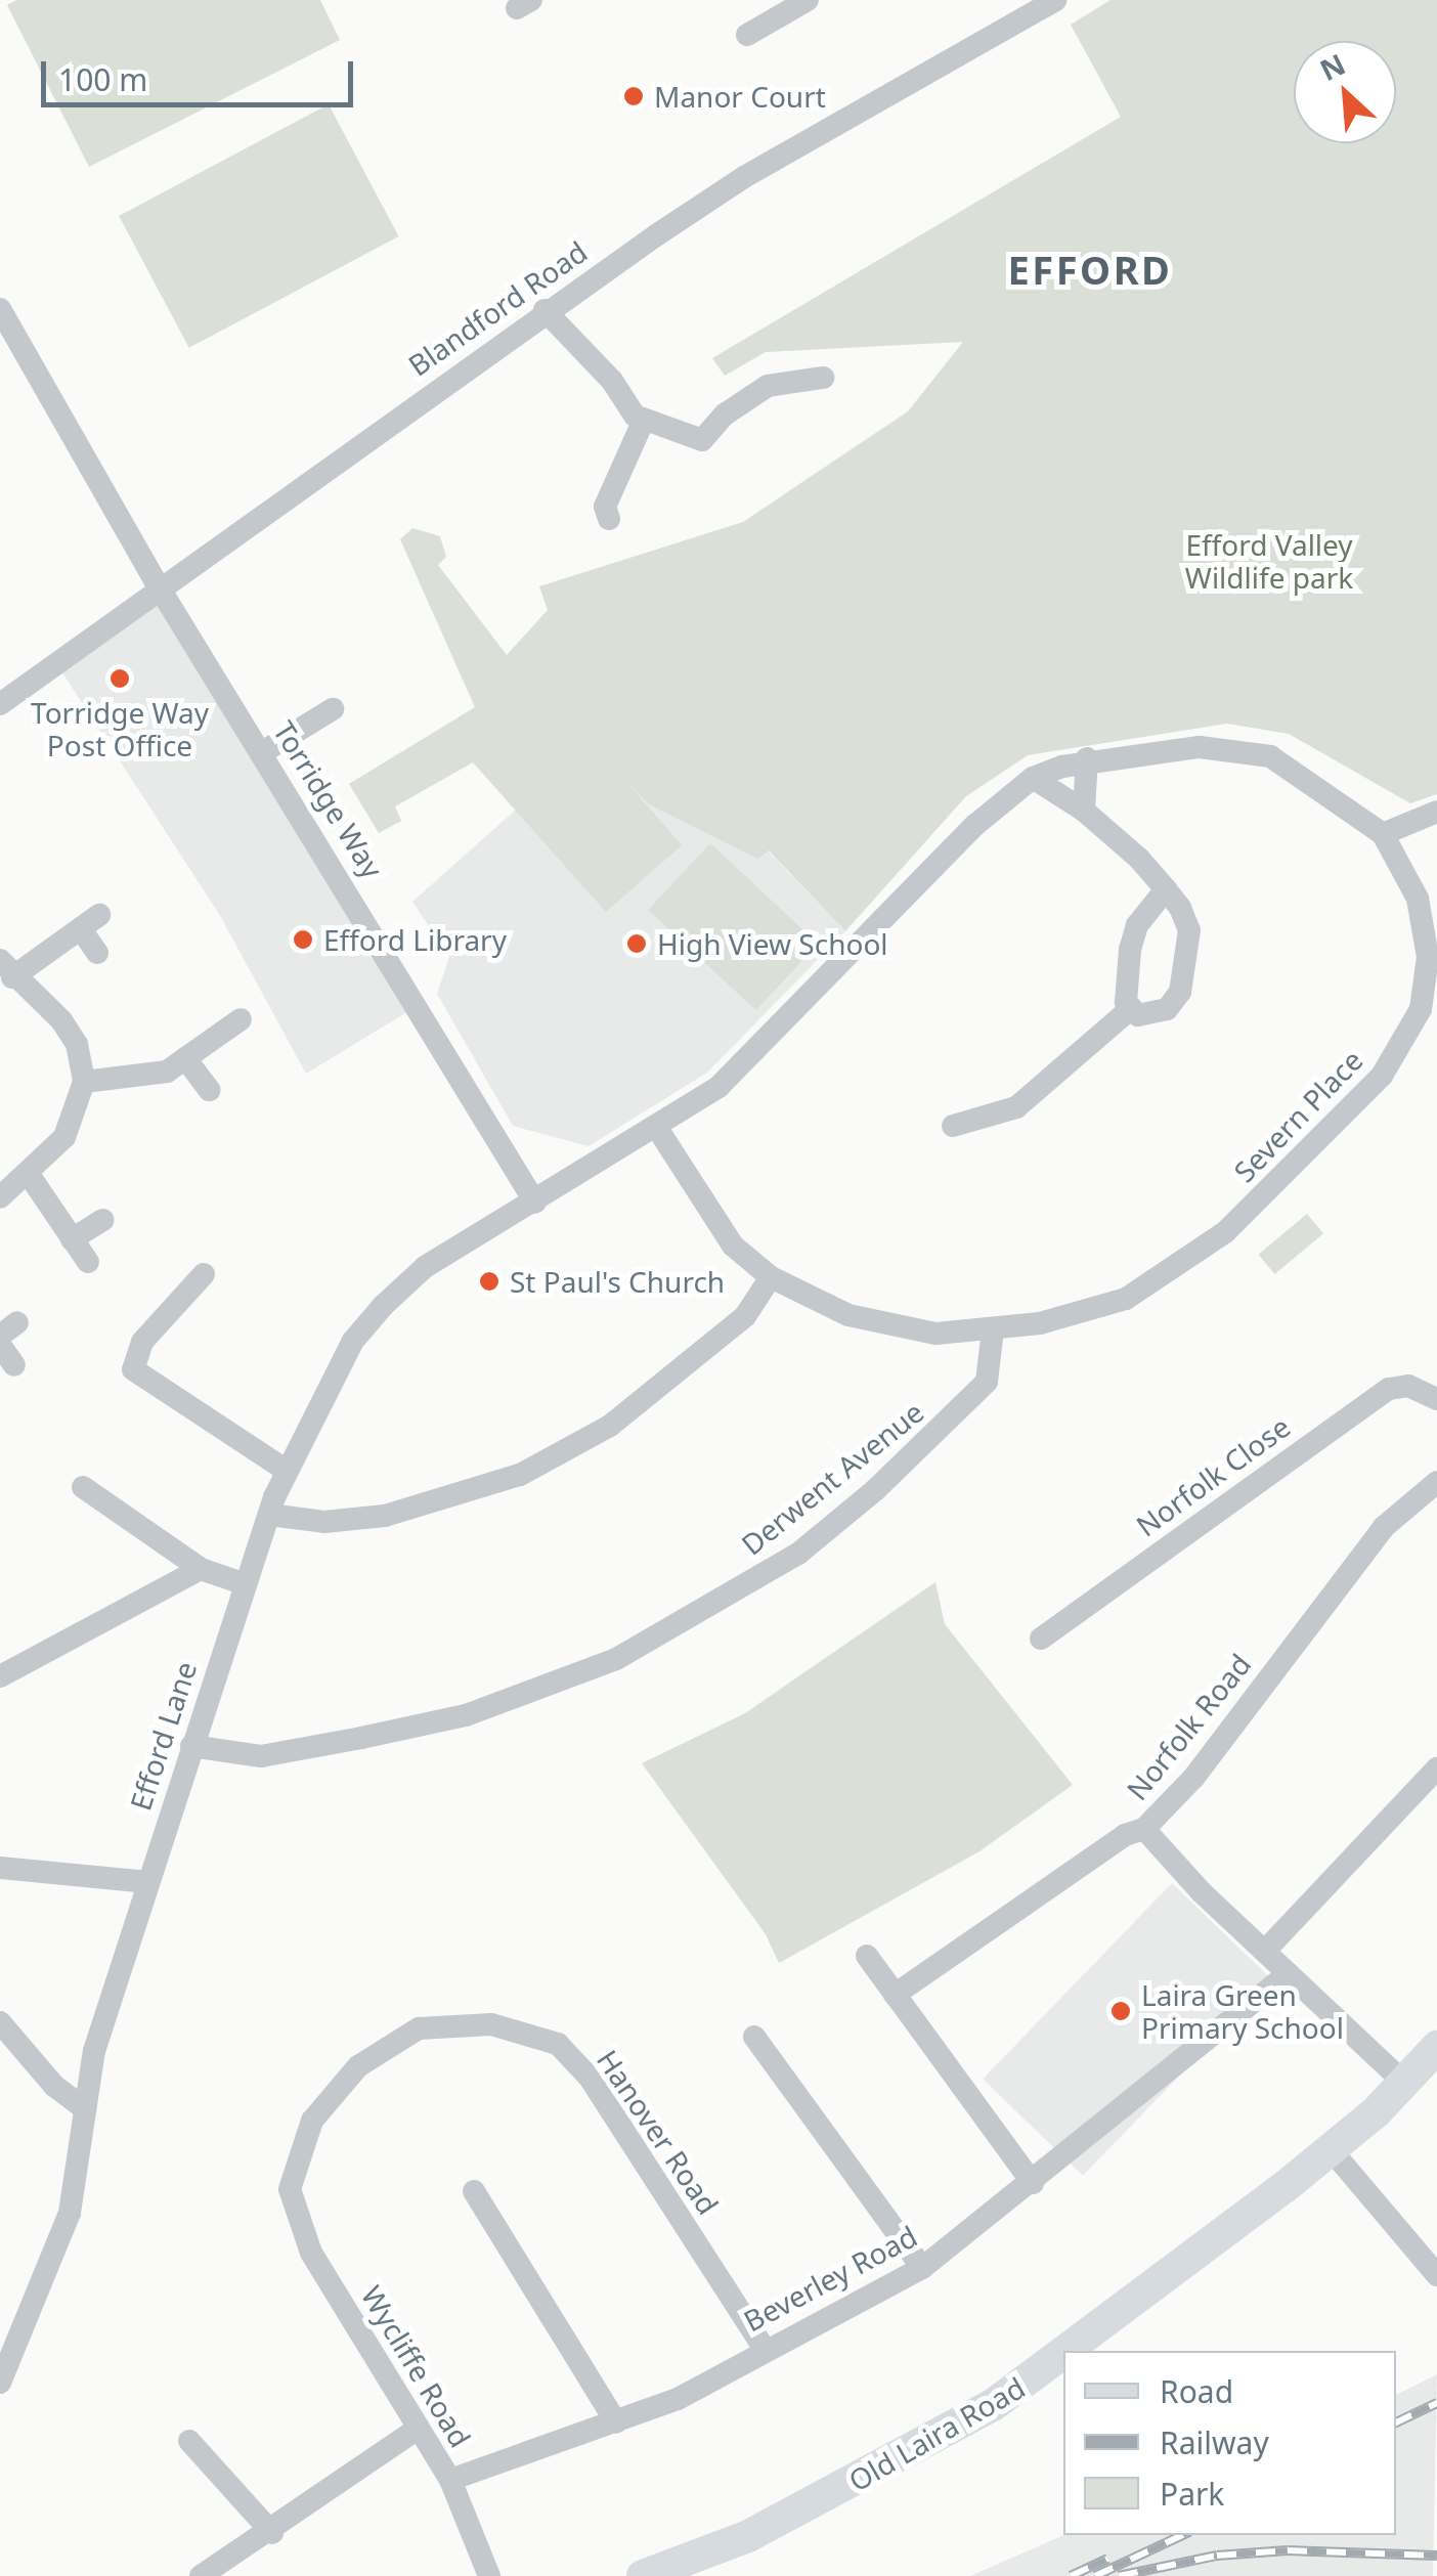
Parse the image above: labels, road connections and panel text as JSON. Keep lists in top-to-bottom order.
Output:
{
  "streets": {
    "main road": ["Old Laira Road"],
    "street": [
      "Blandford Road",
      "Torridge Way",
      "Severn Place",
      "Norfolk Close",
      "Derwent Avenue",
      "Norfolk Road",
      "Efford Lane",
      "Hanover Road",
      "Beverley Road",
      "Wycliffe Road"
    ]
  },
  "crossings": [
    ["Blandford Road", "Torridge Way"],
    ["Torridge Way", "Severn Place"],
    ["Torridge Way", "Efford Lane"],
    ["Severn Place", "Derwent Avenue"],
    ["Severn Place", "Efford Lane"],
    ["Derwent Avenue", "Efford Lane"],
    ["Hanover Road", "Beverley Road"],
    ["Hanover Road", "Wycliffe Road"],
    ["Beverley Road", "Wycliffe Road"]
  ],
  "districts": ["EFFORD"],
  "parks": ["Efford Valley Wildlife park"],
  "places": [
    "Manor Court",
    "Torridge Way Post Office",
    "Efford Library",
    "High View School",
    "St Paul's Church",
    "Laira Green Primary School"
  ],
  "legend": ["Road", "Railway", "Park"],
  "scale_bar": "100 m",
  "north": "top left"
}
